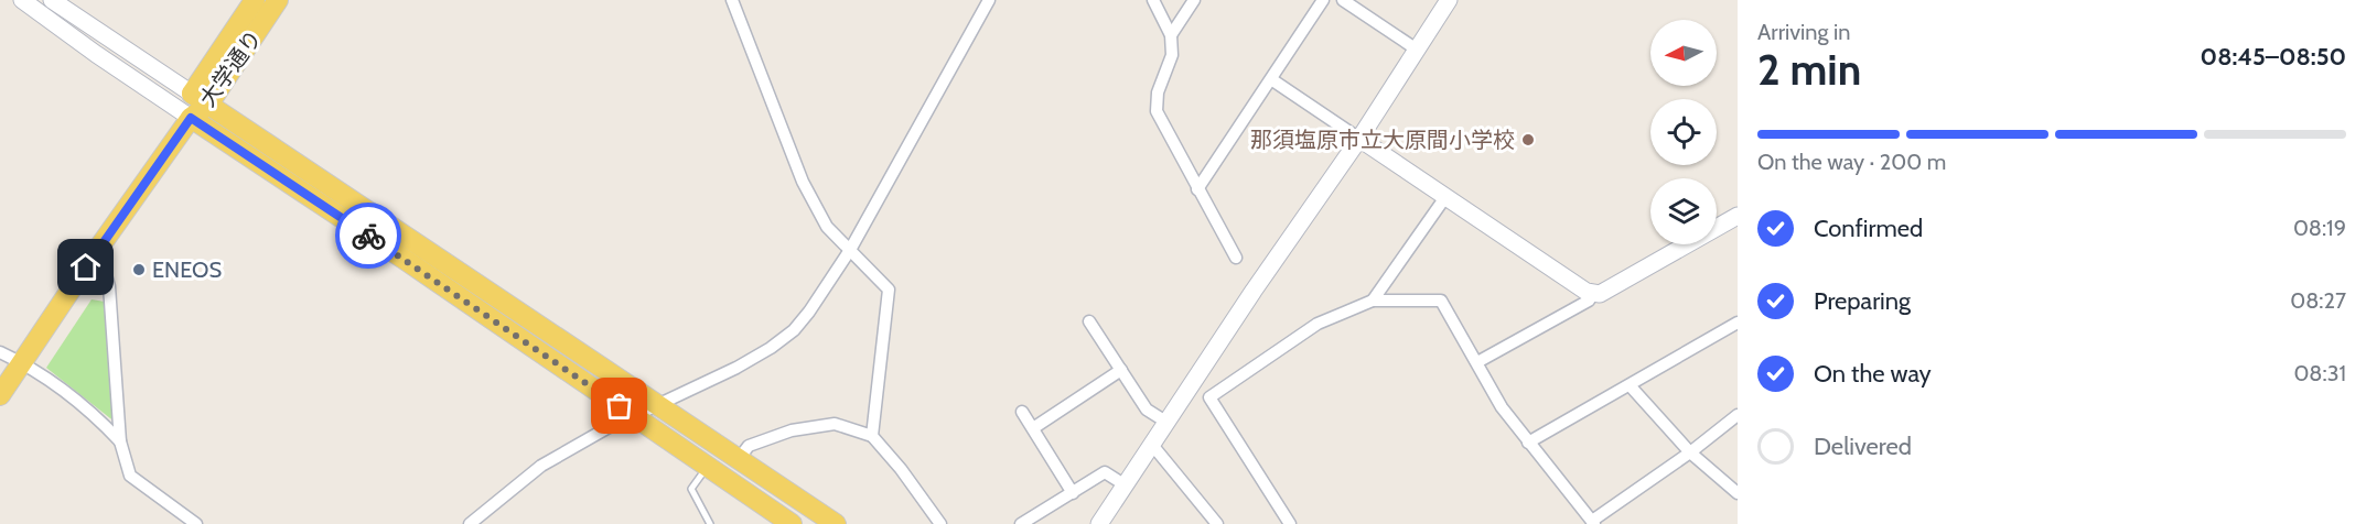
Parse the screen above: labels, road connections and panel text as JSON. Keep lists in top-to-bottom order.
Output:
{
  "streets": {
    "main road": ["大学通り"]
  },
  "places": ["那須塩原市立大原間小学校", "ENEOS"],
  "north": "left",
  "page": {
    "heading": ["2 min", "Arriving in", "08:45–08:50"],
    "bar": "On the way · 200 m",
    "list": [
      ["Confirmed", "08:19"],
      ["Preparing", "08:27"],
      ["On the way", "08:31"],
      "Delivered"
    ]
  }
}
